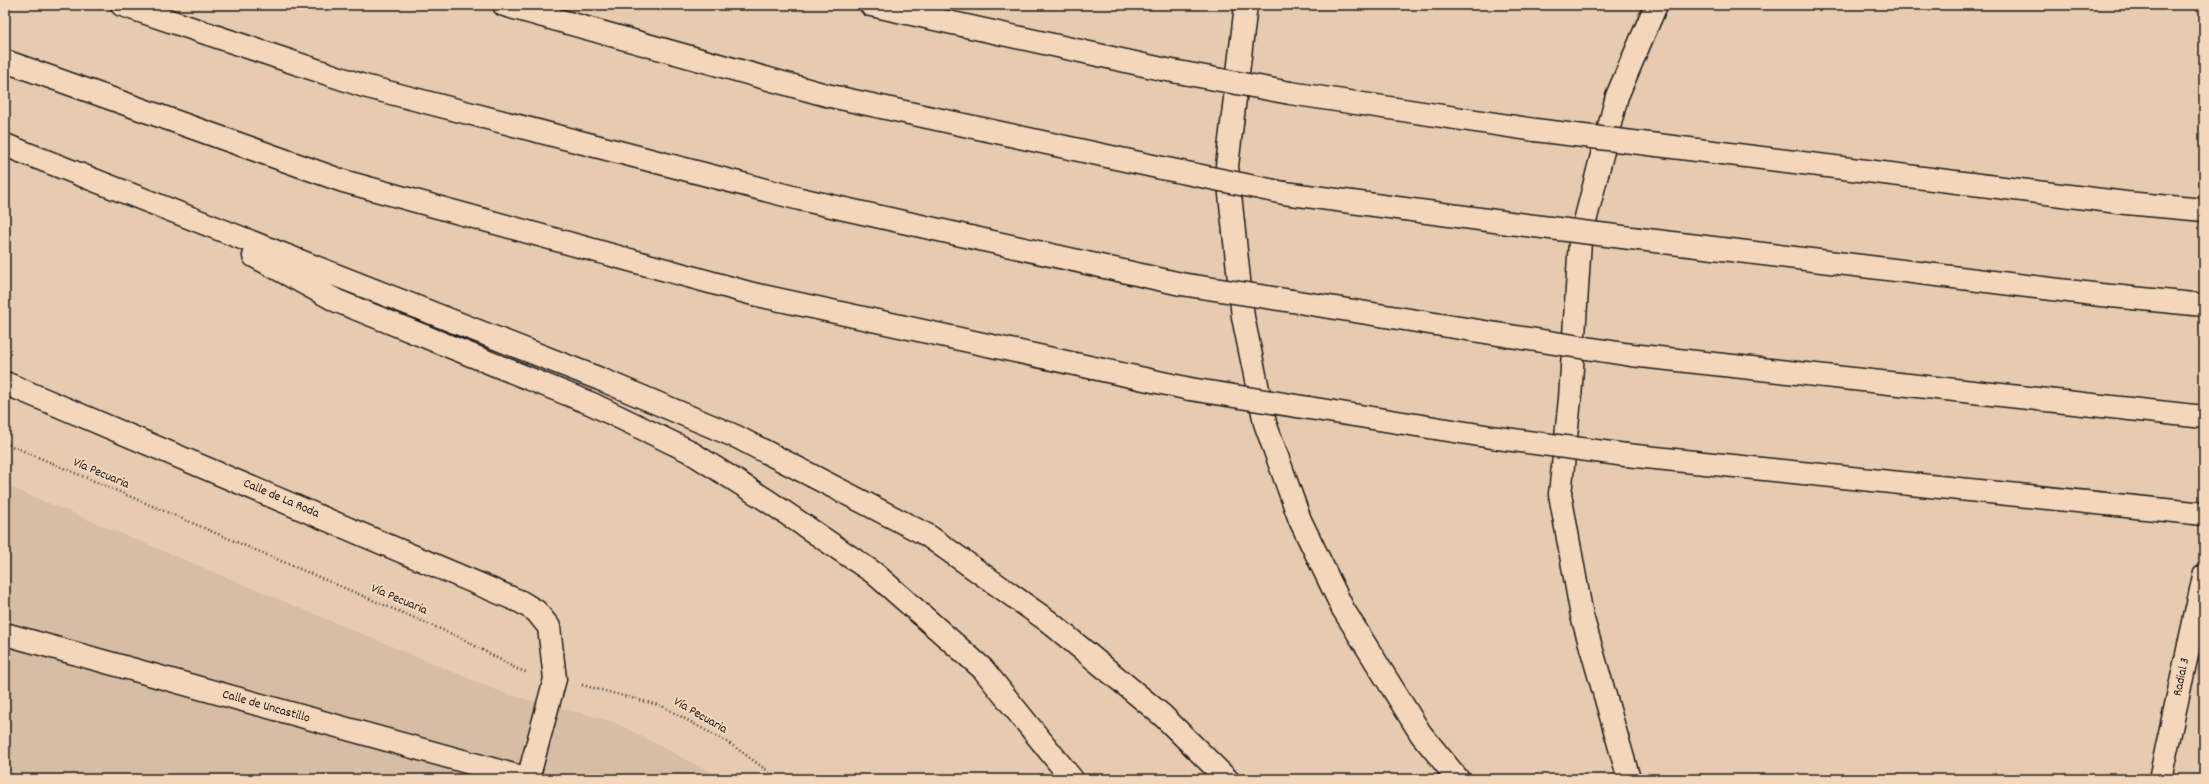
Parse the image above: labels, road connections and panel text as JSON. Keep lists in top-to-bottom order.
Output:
{
  "streets": {
    "main road": ["Calle de La Roda", "Radial 3", "Calle de Uncastillo"],
    "path": ["Vía Pecuaria"]
  },
  "crossings": [
    ["Vía Pecuaria", "Calle de La Roda"]
  ]
}
